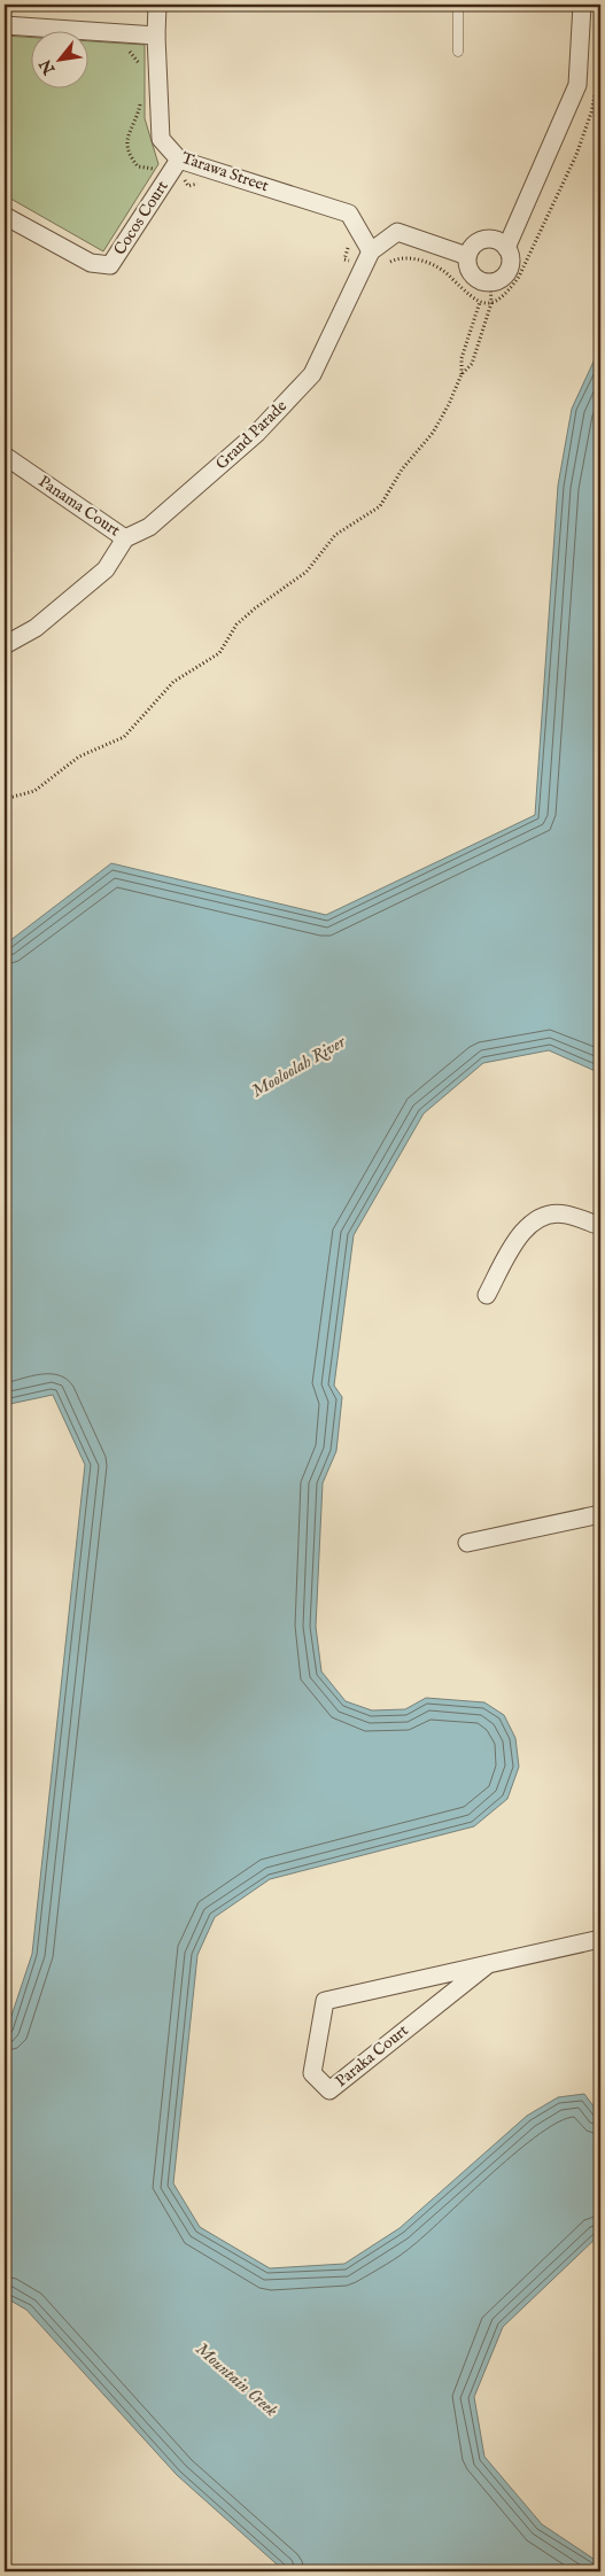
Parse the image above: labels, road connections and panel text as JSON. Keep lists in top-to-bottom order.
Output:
{
  "streets": {
    "street": [
      "Tarawa Street",
      "Cocos Court",
      "Grand Parade",
      "Panama Court",
      "Paraka Court"
    ]
  },
  "crossings": [
    ["Tarawa Street", "Cocos Court"],
    ["Tarawa Street", "Grand Parade"],
    ["Grand Parade", "Panama Court"]
  ],
  "water": ["Mooloolah River", "Mountain Creek"],
  "north": "bottom left"
}
